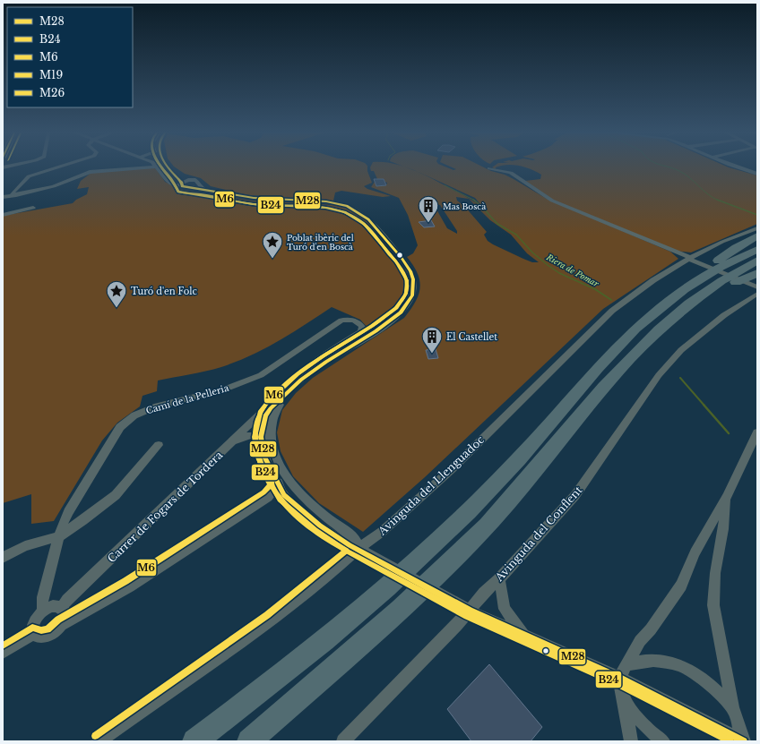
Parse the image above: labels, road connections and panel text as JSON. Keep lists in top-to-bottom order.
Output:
{
  "streets": {
    "street": [
      "Camí de la Pelleria",
      "Avinguda del Llenguadoc",
      "Carrer de Fogars de Tordera",
      "Avinguda del Conflent"
    ]
  },
  "crossings": [
    ["Camí de la Pelleria", "Carrer de Fogars de Tordera"]
  ],
  "water": ["Riera de Pomar"],
  "places": {
    "building": ["Mas Boscà", "El Castellet"],
    "place": ["Poblat ibèric del Turó d'en Boscà", "Turó d'en Folc"]
  },
  "lines": ["transit line M28", "transit line B24", "transit line M6"],
  "legend": [
    "M28",
    "B24",
    "M6",
    "M19",
    "M26"
  ]
}
